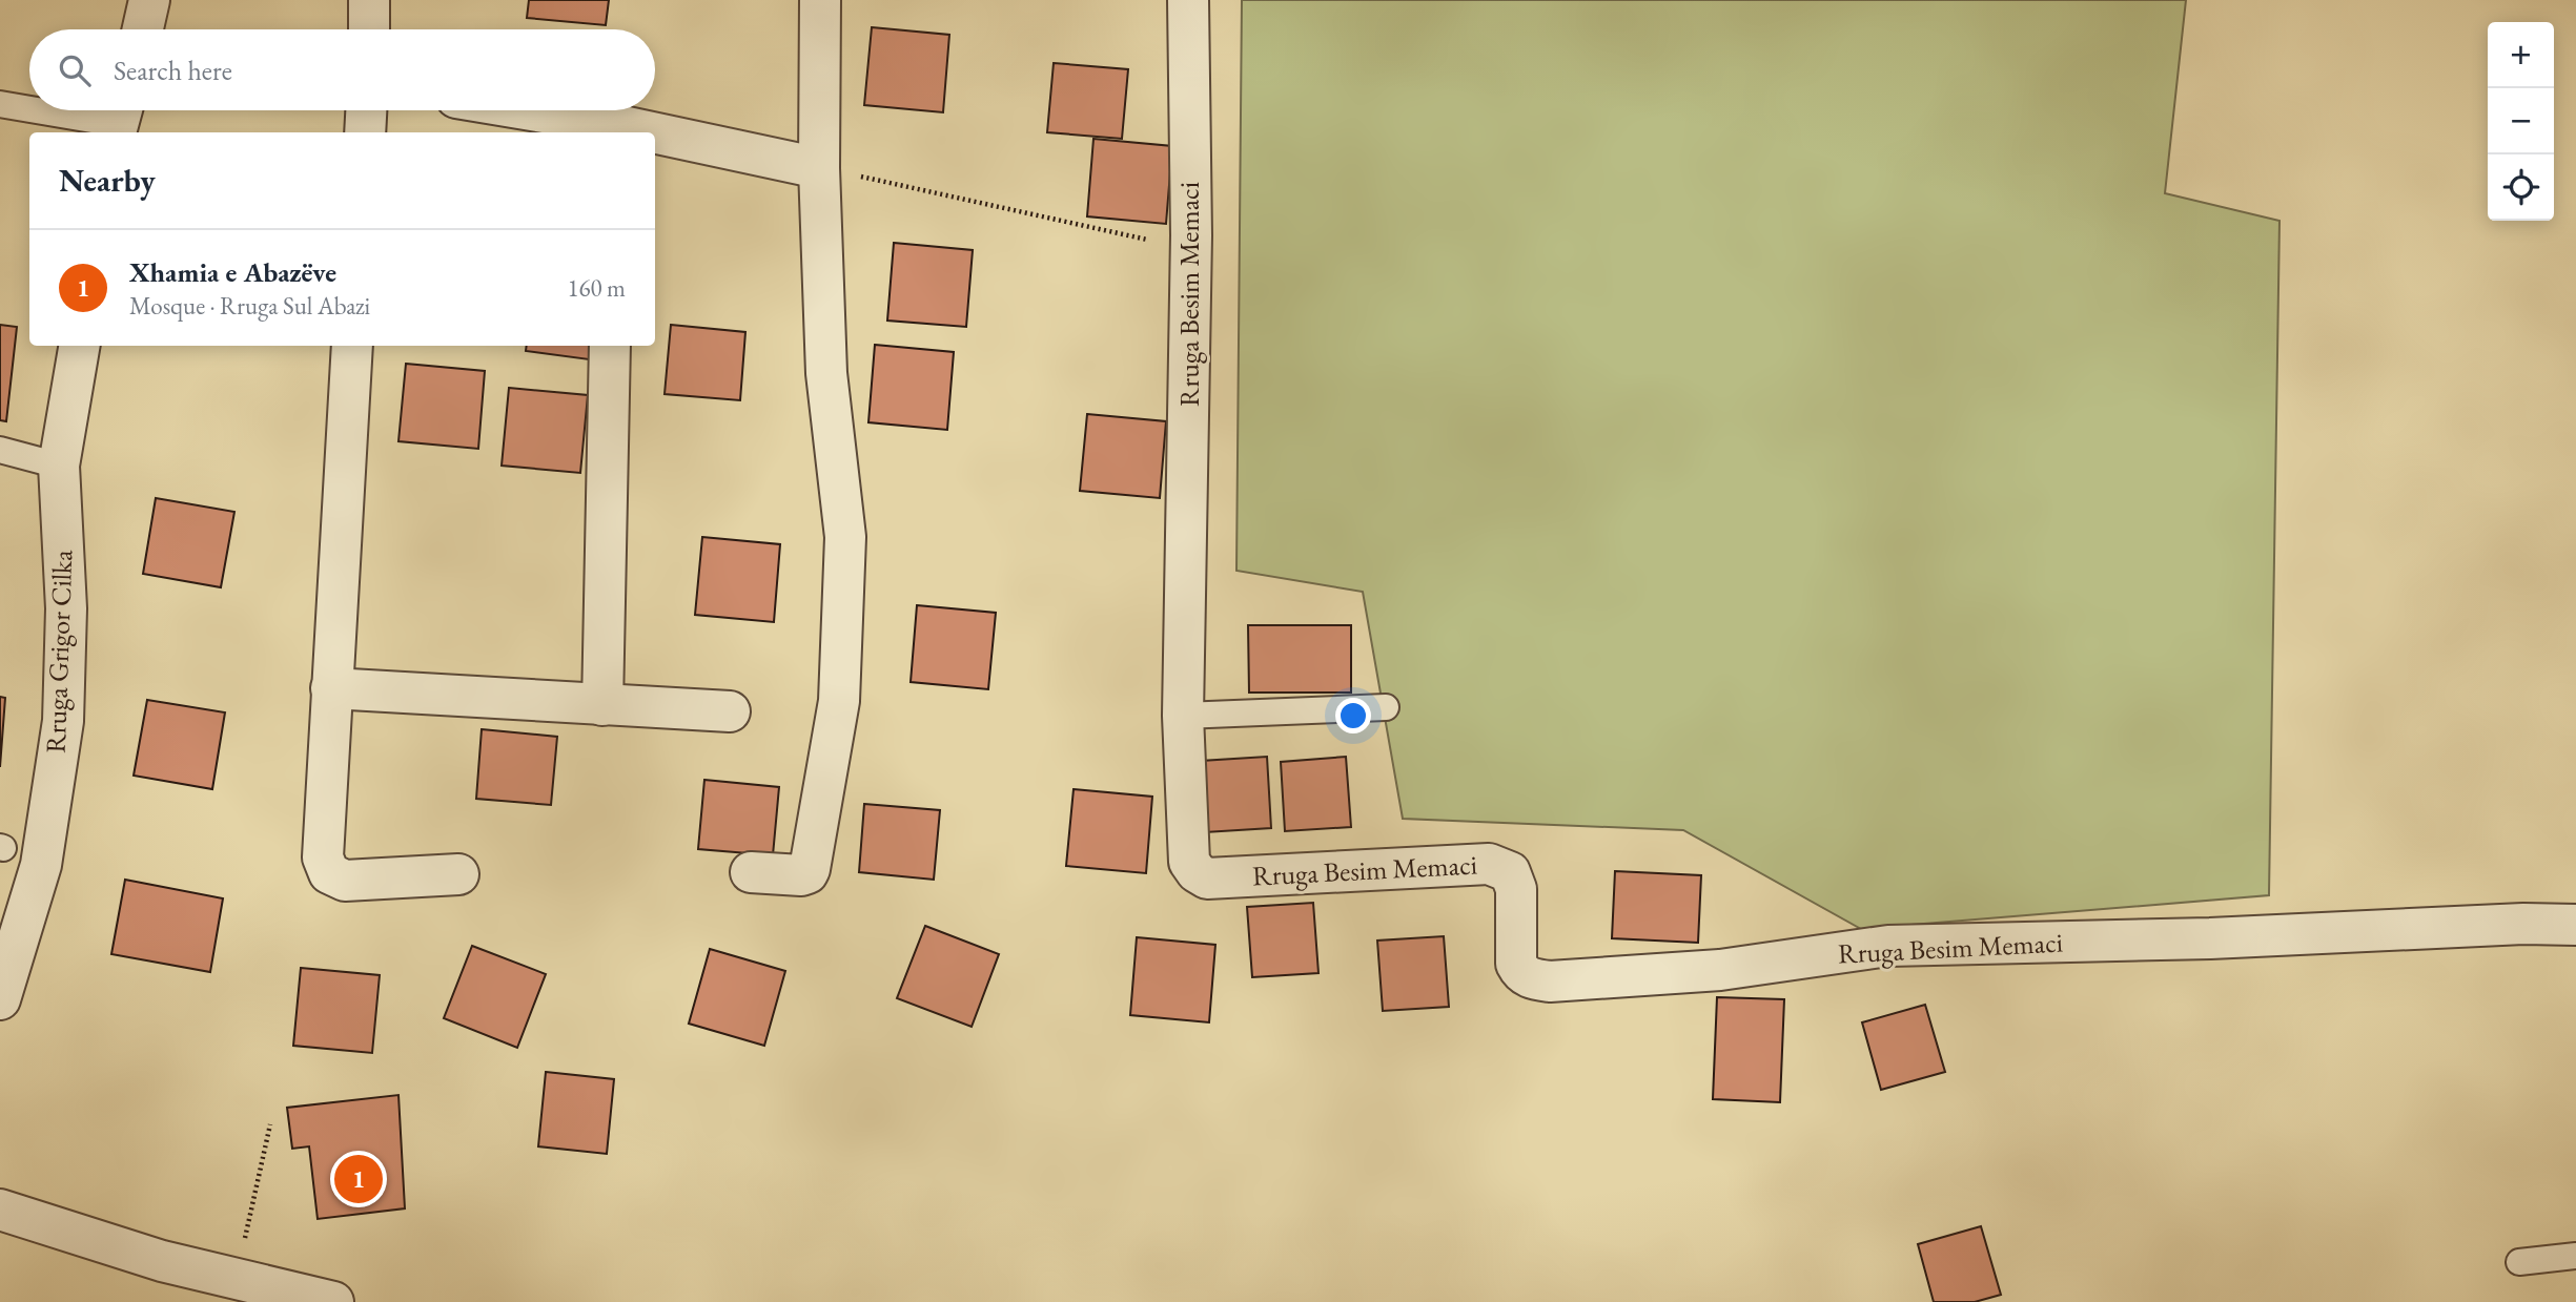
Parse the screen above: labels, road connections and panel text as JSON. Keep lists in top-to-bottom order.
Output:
{
  "streets": {
    "street": ["Rruga Besim Memaci", "Rruga Grigor Cilka"]
  },
  "page": {
    "map_buttons": ["+", "−"],
    "search": "Search here",
    "heading": "Nearby",
    "list": [
      {
        "mark": "1",
        "name": "Xhamia e Abazëve",
        "note": "Mosque · Rruga Sul Abazi",
        "value": "160 m"
      }
    ],
    "pins": "1"
  }
}
